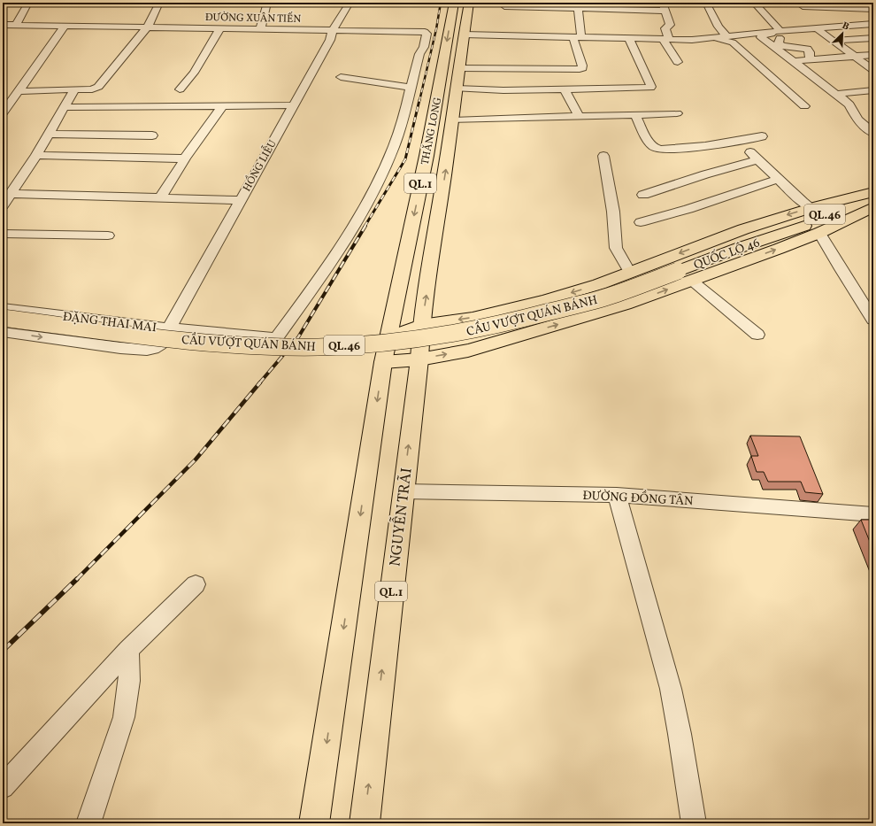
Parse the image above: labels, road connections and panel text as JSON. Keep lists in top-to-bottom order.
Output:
{
  "streets": {
    "main road": [
      "THĂNG LONG",
      "QL.1",
      "QL.46",
      "QUỐC LỘ 46",
      "CẦU VƯỢT QUÁN BÁNH",
      "NGUYỄN TRÃI"
    ],
    "street": [
      "ĐƯỜNG XUÂN TIẾN",
      "HỒNG LIỄU",
      "ĐẶNG THAI MAI",
      "ĐƯỜNG ĐỒNG TÂN"
    ]
  },
  "crossings": [
    ["ĐƯỜNG XUÂN TIẾN", "HỒNG LIỄU"],
    ["THĂNG LONG", "QL.1"],
    ["THĂNG LONG", "NGUYỄN TRÃI"],
    ["HỒNG LIỄU", "ĐẶNG THAI MAI"],
    ["QUỐC LỘ 46", "CẦU VƯỢT QUÁN BÁNH"],
    ["ĐƯỜNG ĐỒNG TÂN", "NGUYỄN TRÃI"]
  ],
  "north": "top right"
}
